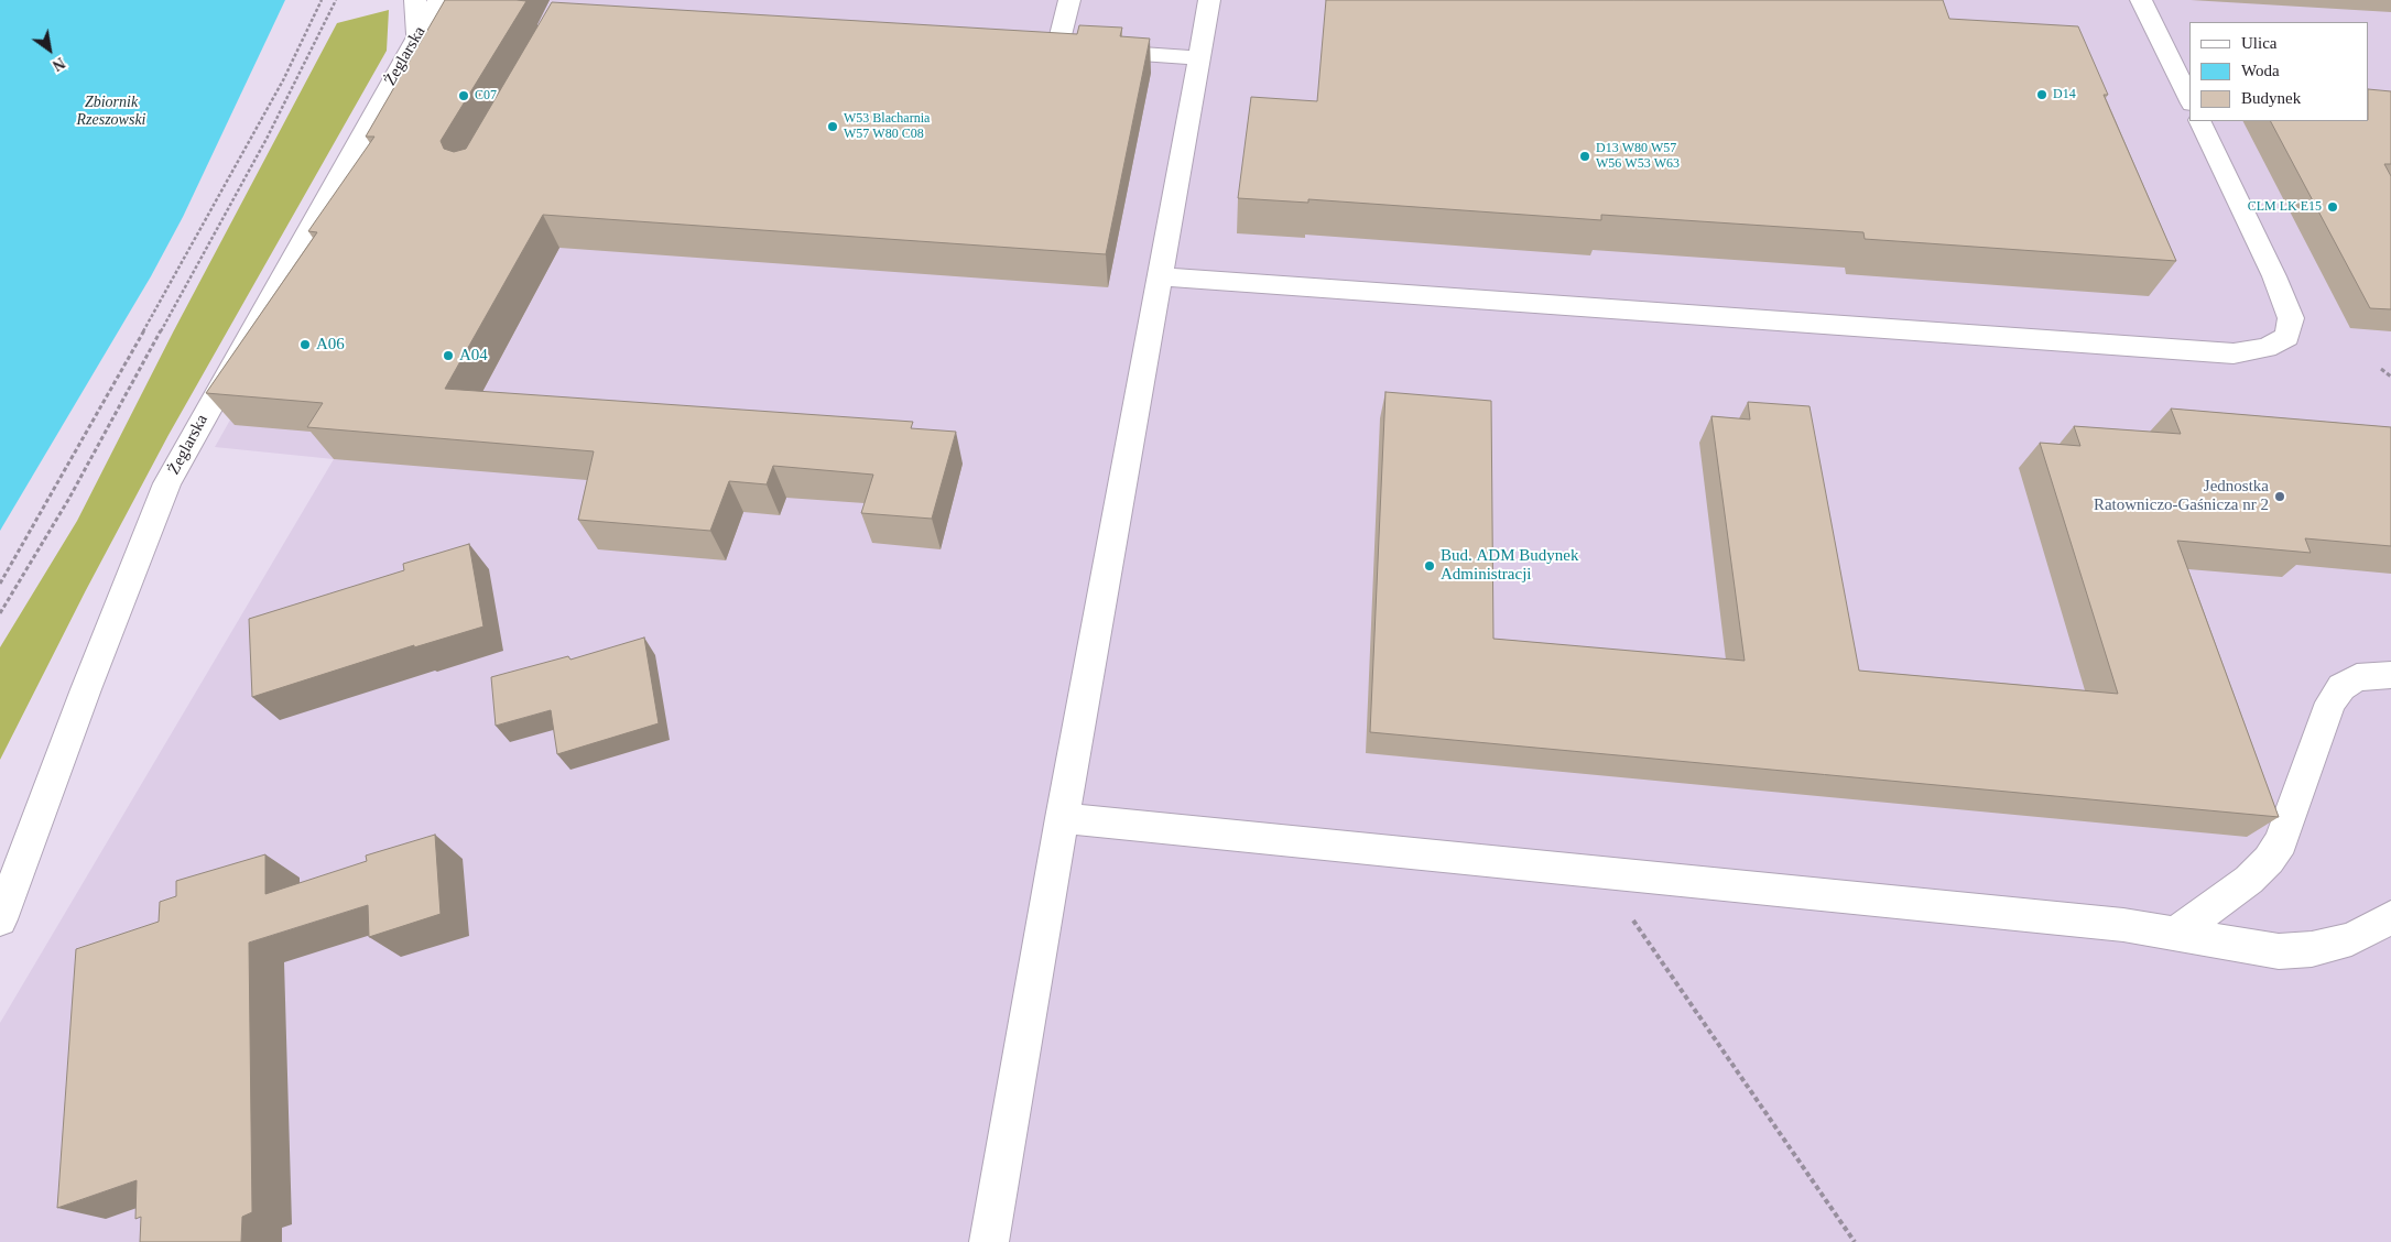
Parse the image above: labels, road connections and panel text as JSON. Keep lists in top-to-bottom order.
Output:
{
  "streets": {
    "street": ["Żeglarska"]
  },
  "water": ["Zbiornik Rzeszowski"],
  "places": [
    "D14",
    "C07",
    "W53 Blacharnia W57 W80 C08",
    "D13 W80 W57 W56 W53 W63",
    "CLM LK E15",
    "A06",
    "A04",
    "Jednostka Ratowniczo-Gaśnicza nr 2",
    "Bud. ADM Budynek Administracji"
  ],
  "legend": ["Ulica", "Woda", "Budynek"],
  "north": "bottom right"
}
